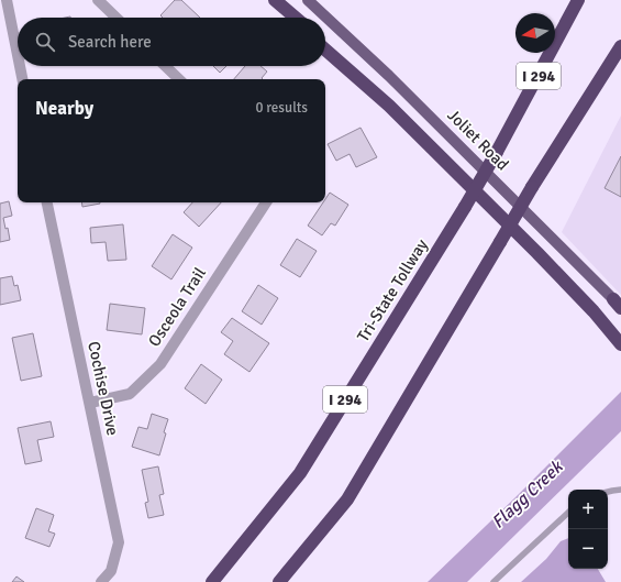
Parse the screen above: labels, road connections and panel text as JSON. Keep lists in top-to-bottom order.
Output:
{
  "streets": {
    "highway": ["I 294", "Joliet Road", "Tri-State Tollway"],
    "street": ["Osceola Trail", "Cochise Drive"]
  },
  "crossings": [
    ["Osceola Trail", "Cochise Drive"]
  ],
  "water": ["Flagg Creek"],
  "north": "left",
  "page": {
    "search": "Search here",
    "heading": ["Nearby", "0 results"],
    "map_buttons": ["+", "−"]
  }
}
